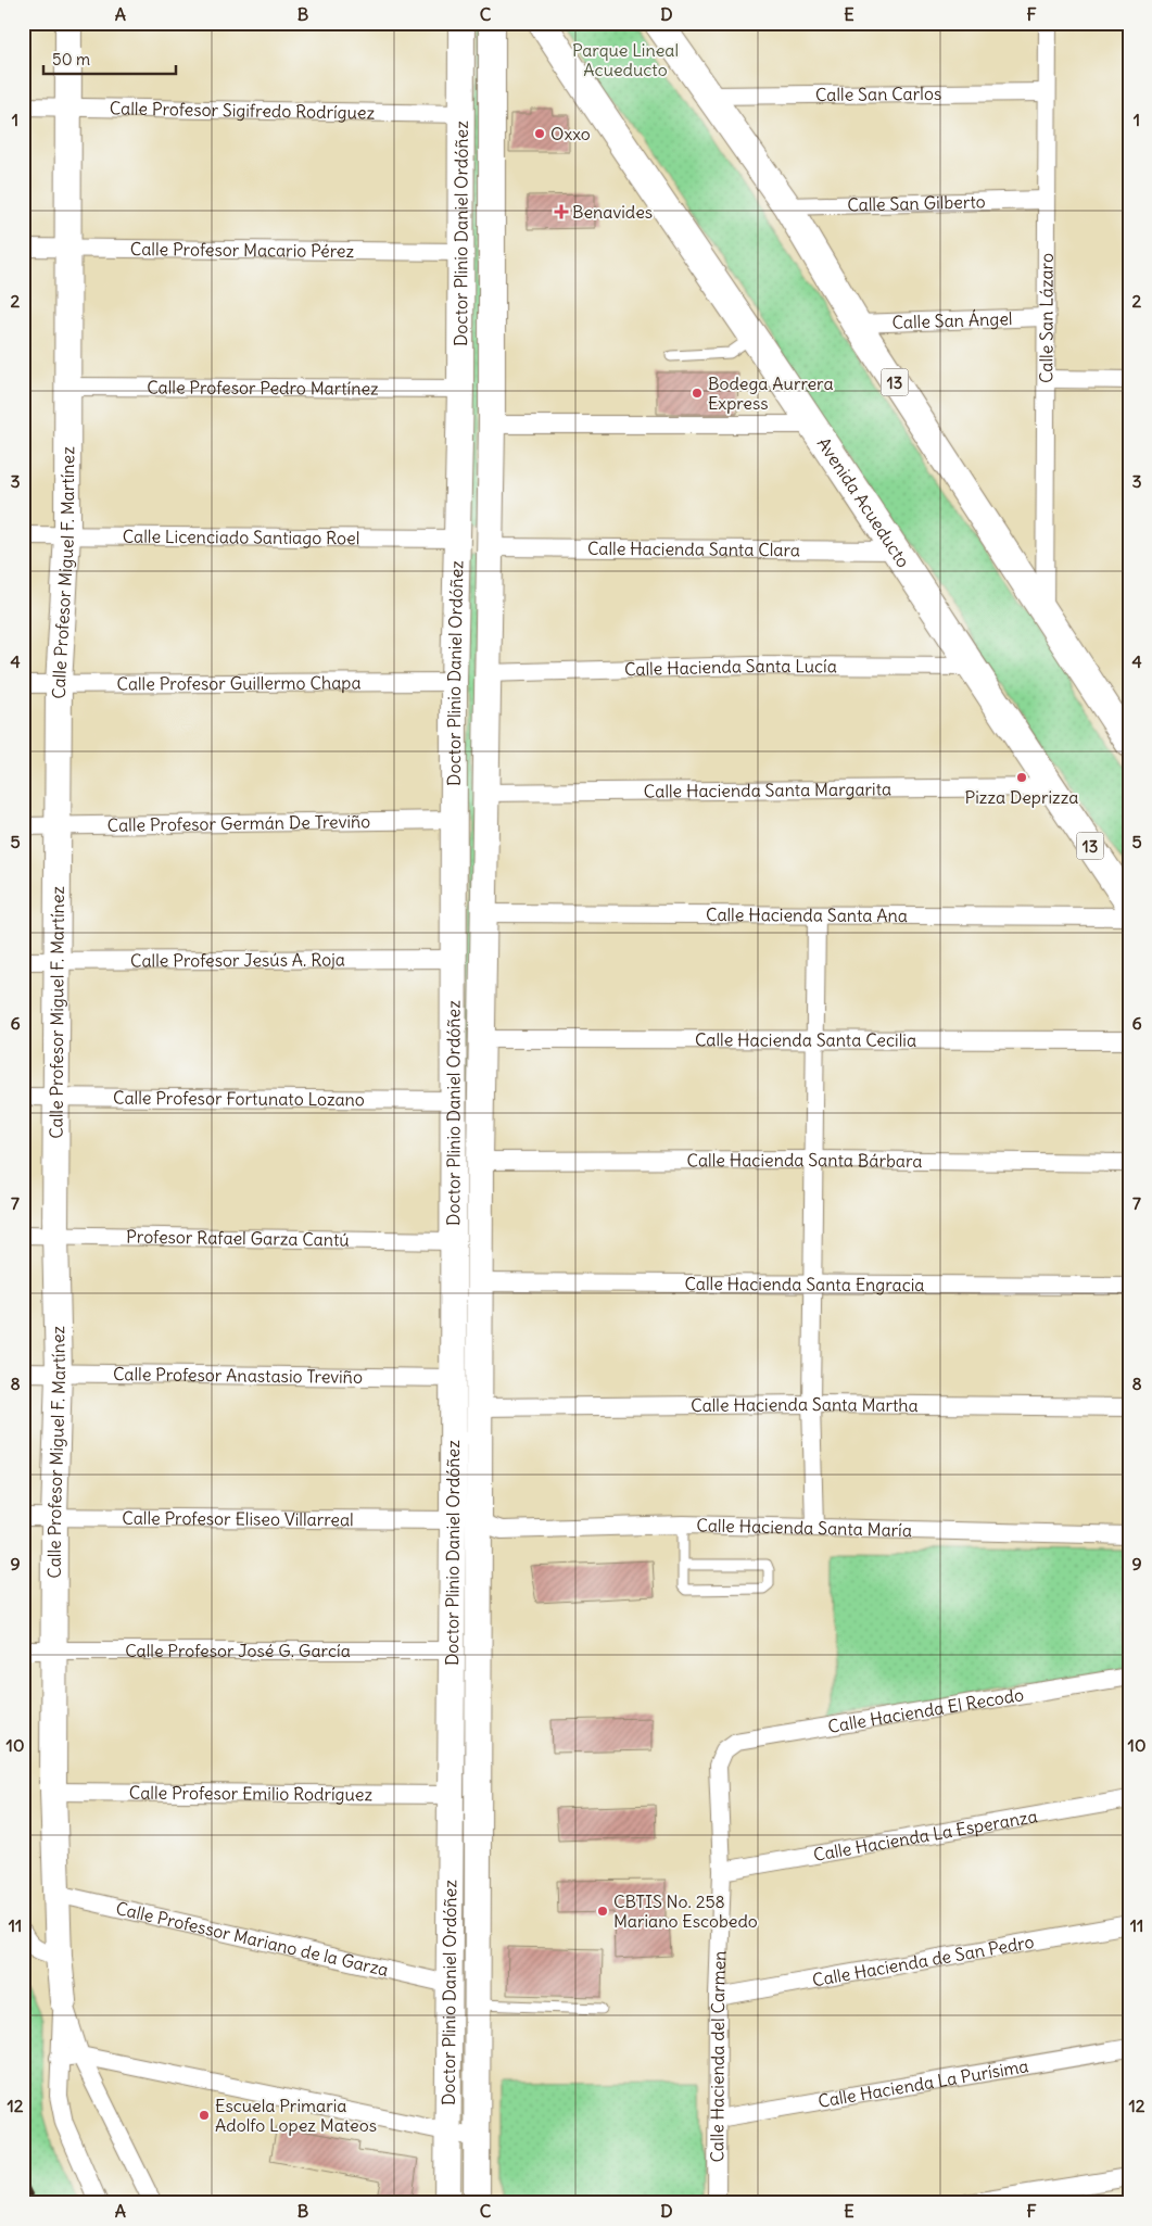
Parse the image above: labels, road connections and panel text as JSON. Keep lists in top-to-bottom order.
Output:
{
  "streets": {
    "main road": ["13", "Avenida Acueducto"],
    "street": [
      "Calle San Carlos",
      "Calle Profesor Sigifredo Rodríguez",
      "Calle San Gilberto",
      "Doctor Plinio Daniel Ordóñez",
      "Calle Profesor Macario Pérez",
      "Calle San Lázaro",
      "Calle San Ángel",
      "Calle Profesor Pedro Martínez",
      "Calle Licenciado Santiago Roel",
      "Calle Hacienda Santa Clara",
      "Calle Profesor Miguel F. Martínez",
      "Calle Hacienda Santa Lucía",
      "Calle Profesor Guillermo Chapa",
      "Calle Hacienda Santa Margarita",
      "Calle Profesor Germán De Treviño",
      "Calle Hacienda Santa Ana",
      "Calle Profesor Jesús A. Roja",
      "Calle Hacienda Santa Cecilia",
      "Calle Profesor Fortunato Lozano",
      "Calle Hacienda Santa Bárbara",
      "Profesor Rafael Garza Cantú",
      "Calle Hacienda Santa Engracia",
      "Calle Profesor Anastasio Treviño",
      "Calle Hacienda Santa Martha",
      "Calle Profesor Eliseo Villarreal",
      "Calle Hacienda Santa María",
      "Calle Profesor José G. García",
      "Calle Hacienda El Recodo",
      "Calle Profesor Emilio Rodríguez",
      "Calle Hacienda La Esperanza",
      "Calle Professor Mariano de la Garza",
      "Calle Hacienda de San Pedro",
      "Calle Hacienda del Carmen",
      "Calle Hacienda La Purísima"
    ]
  },
  "crossings": [
    ["Calle San Carlos", "Calle San Lázaro"],
    ["Calle San Carlos", "13"],
    ["Calle Profesor Sigifredo Rodríguez", "Doctor Plinio Daniel Ordóñez"],
    ["Calle Profesor Sigifredo Rodríguez", "Calle Profesor Miguel F. Martínez"],
    ["Calle San Gilberto", "Calle San Lázaro"],
    ["Calle San Gilberto", "13"],
    ["Doctor Plinio Daniel Ordóñez", "Calle Profesor Macario Pérez"],
    ["Doctor Plinio Daniel Ordóñez", "Calle Profesor Pedro Martínez"],
    ["Doctor Plinio Daniel Ordóñez", "Calle Licenciado Santiago Roel"],
    ["Doctor Plinio Daniel Ordóñez", "Calle Hacienda Santa Clara"],
    ["Doctor Plinio Daniel Ordóñez", "Calle Hacienda Santa Lucía"],
    ["Doctor Plinio Daniel Ordóñez", "Calle Profesor Guillermo Chapa"],
    ["Doctor Plinio Daniel Ordóñez", "Calle Hacienda Santa Margarita"],
    ["Doctor Plinio Daniel Ordóñez", "Calle Profesor Germán De Treviño"],
    ["Doctor Plinio Daniel Ordóñez", "Calle Hacienda Santa Ana"],
    ["Doctor Plinio Daniel Ordóñez", "Calle Profesor Jesús A. Roja"],
    ["Doctor Plinio Daniel Ordóñez", "Calle Hacienda Santa Cecilia"],
    ["Doctor Plinio Daniel Ordóñez", "Calle Profesor Fortunato Lozano"],
    ["Doctor Plinio Daniel Ordóñez", "Calle Hacienda Santa Bárbara"],
    ["Doctor Plinio Daniel Ordóñez", "Profesor Rafael Garza Cantú"],
    ["Doctor Plinio Daniel Ordóñez", "Calle Hacienda Santa Engracia"],
    ["Doctor Plinio Daniel Ordóñez", "Calle Profesor Anastasio Treviño"],
    ["Doctor Plinio Daniel Ordóñez", "Calle Hacienda Santa Martha"],
    ["Doctor Plinio Daniel Ordóñez", "Calle Profesor Eliseo Villarreal"],
    ["Doctor Plinio Daniel Ordóñez", "Calle Hacienda Santa María"],
    ["Doctor Plinio Daniel Ordóñez", "Calle Profesor José G. García"],
    ["Doctor Plinio Daniel Ordóñez", "Calle Profesor Emilio Rodríguez"],
    ["Doctor Plinio Daniel Ordóñez", "Calle Professor Mariano de la Garza"],
    ["Calle Profesor Macario Pérez", "Calle Profesor Miguel F. Martínez"],
    ["Calle San Lázaro", "Calle San Ángel"],
    ["Calle San Lázaro", "13"],
    ["Calle San Ángel", "13"],
    ["Calle Profesor Pedro Martínez", "Calle Profesor Miguel F. Martínez"],
    ["Avenida Acueducto", "Calle Hacienda Santa Clara"],
    ["Avenida Acueducto", "Calle Hacienda Santa Lucía"],
    ["Avenida Acueducto", "Calle Hacienda Santa Margarita"],
    ["Calle Licenciado Santiago Roel", "Calle Profesor Miguel F. Martínez"],
    ["Calle Profesor Miguel F. Martínez", "Calle Profesor Guillermo Chapa"],
    ["Calle Profesor Miguel F. Martínez", "Calle Profesor Germán De Treviño"],
    ["Calle Profesor Miguel F. Martínez", "Calle Profesor Jesús A. Roja"],
    ["Calle Profesor Miguel F. Martínez", "Calle Profesor Fortunato Lozano"],
    ["Calle Profesor Miguel F. Martínez", "Profesor Rafael Garza Cantú"],
    ["Calle Profesor Miguel F. Martínez", "Calle Profesor Anastasio Treviño"],
    ["Calle Profesor Miguel F. Martínez", "Calle Profesor Eliseo Villarreal"],
    ["Calle Profesor Miguel F. Martínez", "Calle Profesor José G. García"],
    ["Calle Profesor Miguel F. Martínez", "Calle Profesor Emilio Rodríguez"],
    ["Calle Profesor Miguel F. Martínez", "Calle Professor Mariano de la Garza"],
    ["Calle Hacienda El Recodo", "Calle Hacienda del Carmen"],
    ["Calle Hacienda La Esperanza", "Calle Hacienda del Carmen"],
    ["Calle Hacienda de San Pedro", "Calle Hacienda del Carmen"],
    ["Calle Hacienda del Carmen", "Calle Hacienda La Purísima"]
  ],
  "parks": ["Parque Lineal Acueducto"],
  "places": {
    "other": [
      "Oxxo",
      "Bodega Aurrera Express",
      "Pizza Deprizza",
      "CBTIS No. 258 Mariano Escobedo",
      "Escuela Primaria Adolfo Lopez Mateos"
    ],
    "health": ["Benavides"]
  },
  "scale_bar": "50 m",
  "grid": {
    "columns": [
      "A",
      "B",
      "C",
      "D",
      "E",
      "F"
    ],
    "rows": [
      "1",
      "2",
      "3",
      "4",
      "5",
      "6",
      "7",
      "8",
      "9",
      "10",
      "11",
      "12"
    ]
  }
}
